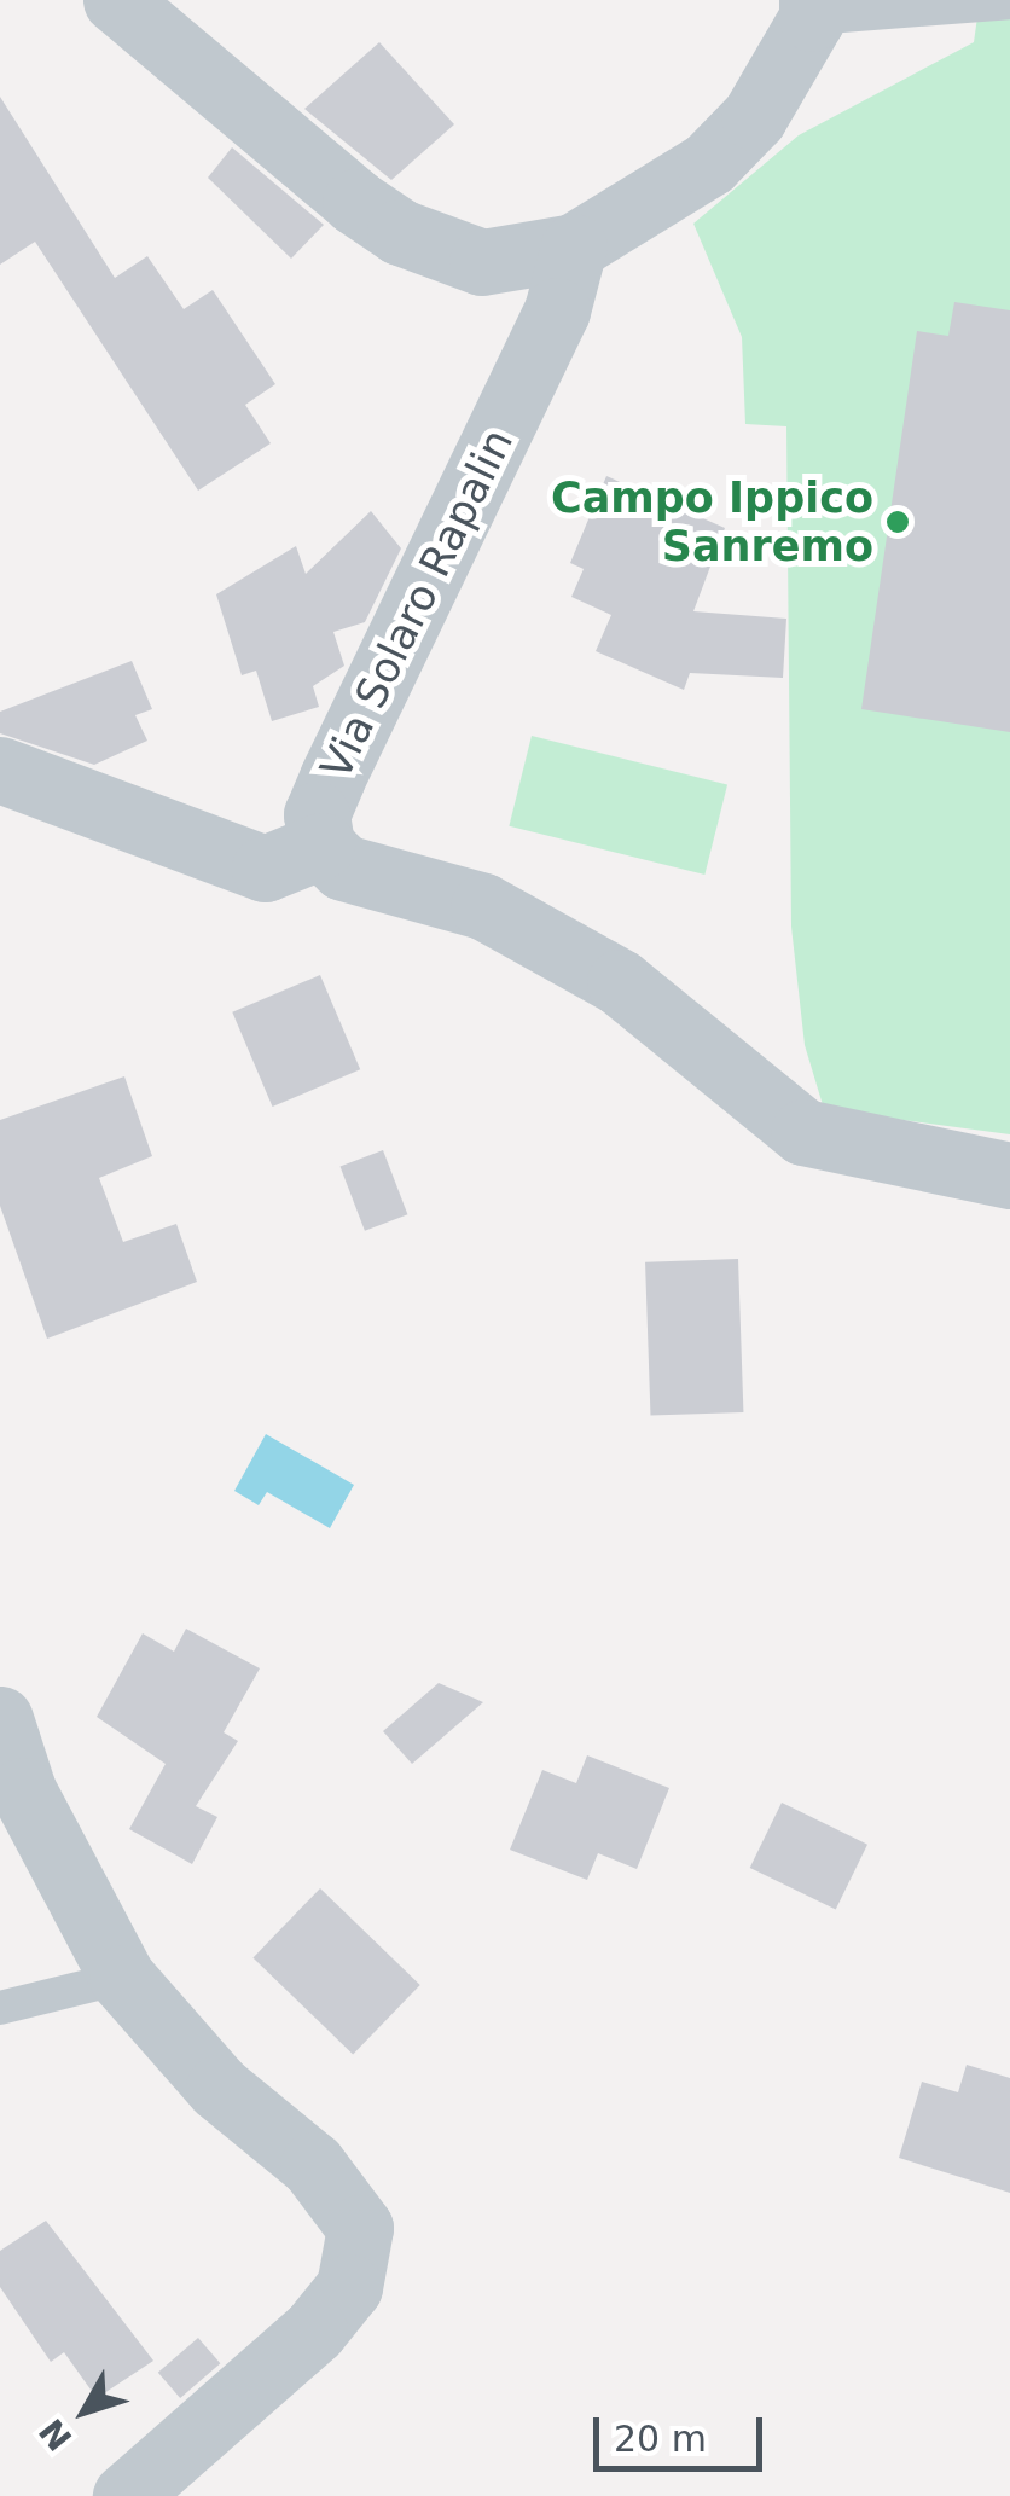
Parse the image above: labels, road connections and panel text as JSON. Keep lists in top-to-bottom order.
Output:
{
  "streets": {
    "street": ["Via Solaro Rapalin"]
  },
  "places": ["Campo Ippico Sanremo"],
  "scale_bar": "20 m",
  "north": "bottom left"
}
